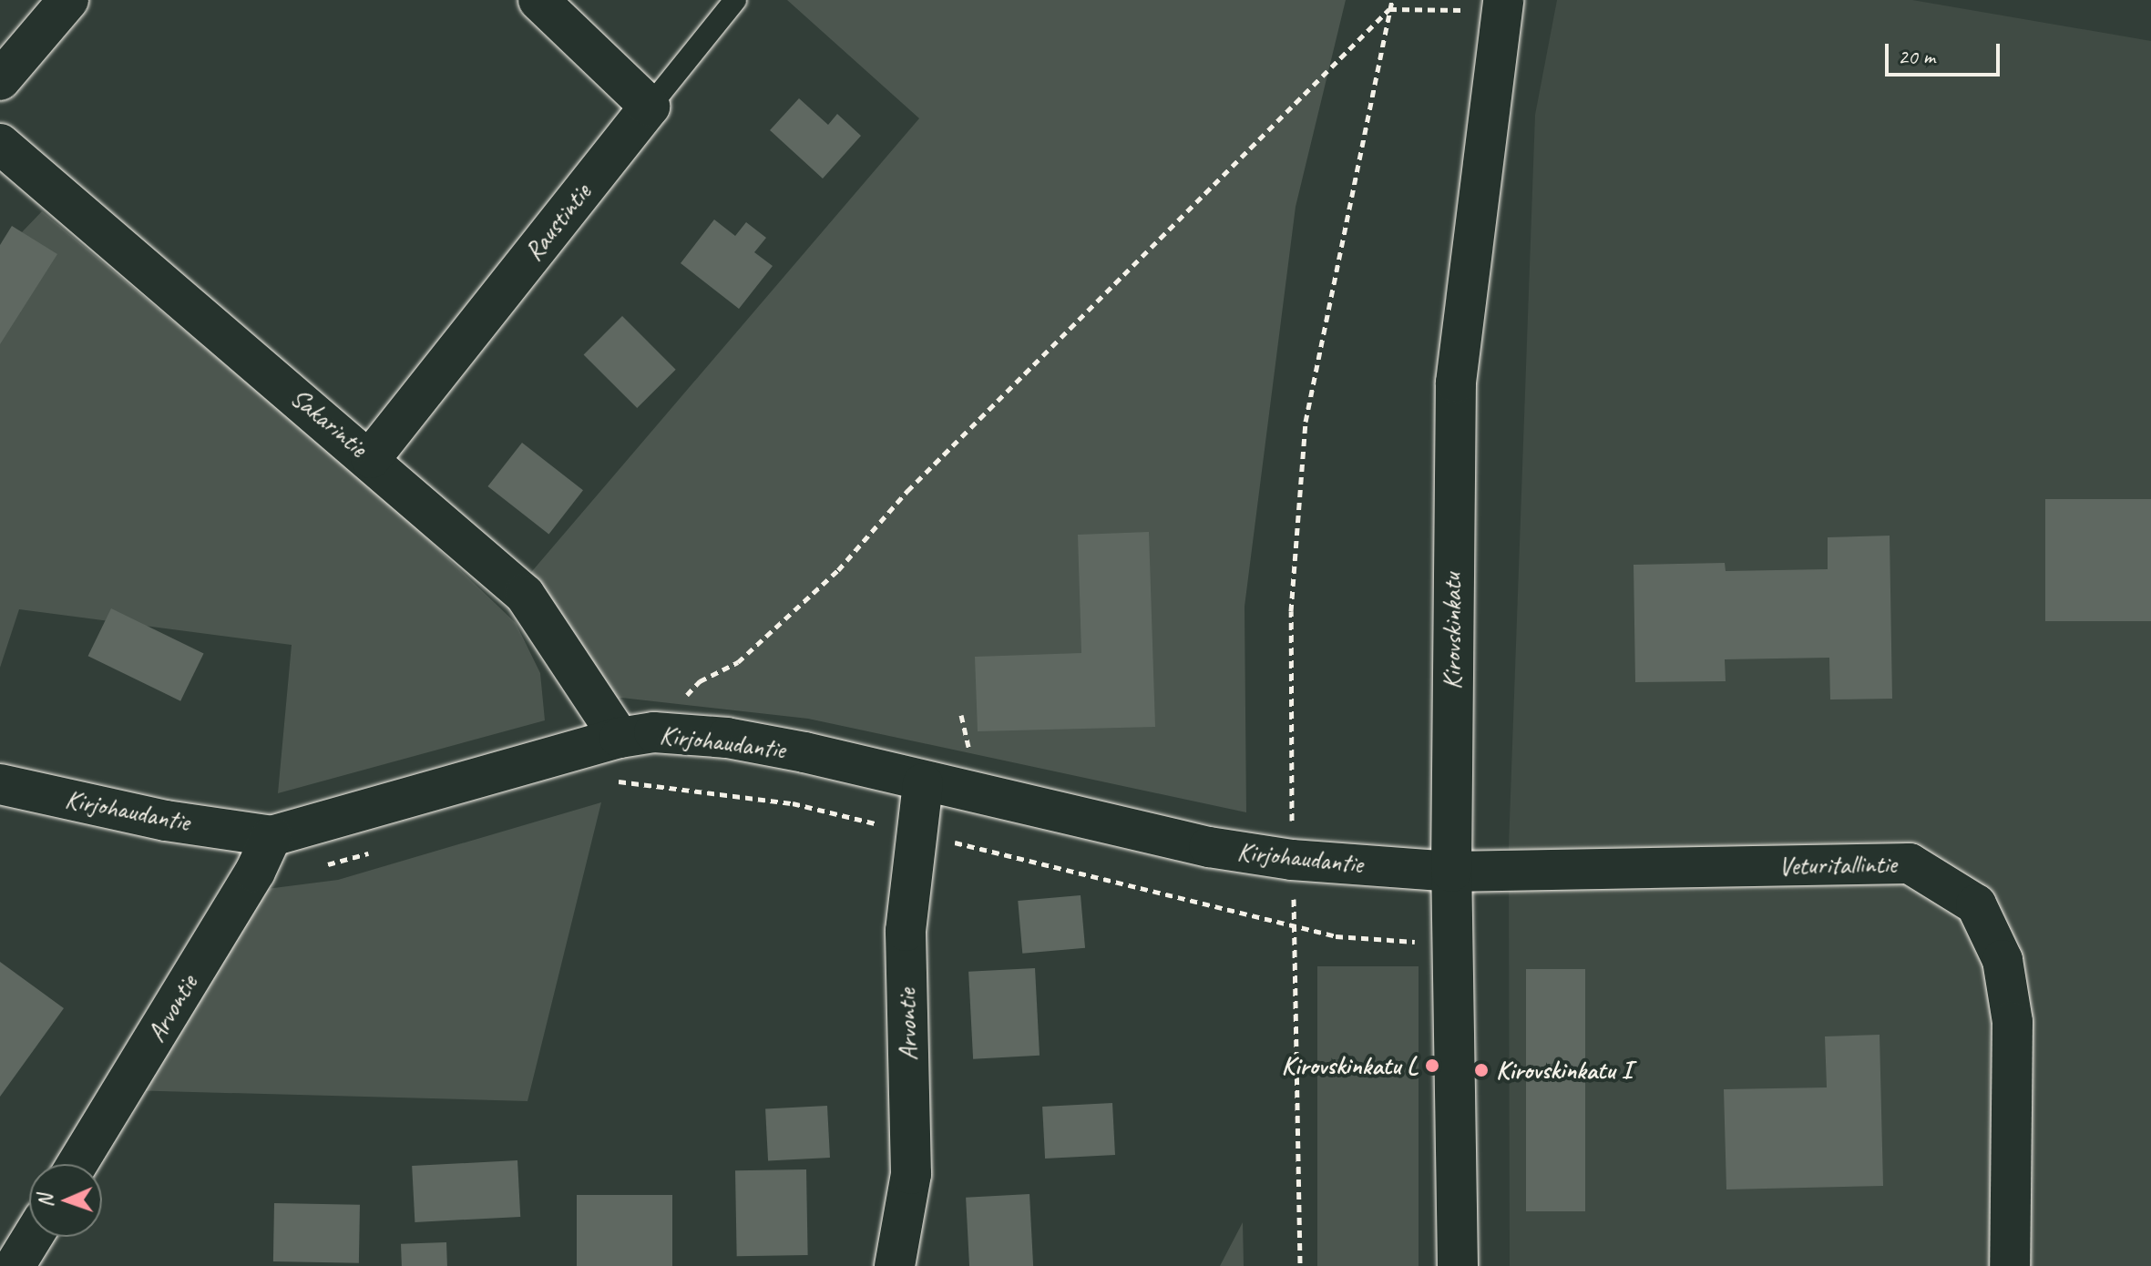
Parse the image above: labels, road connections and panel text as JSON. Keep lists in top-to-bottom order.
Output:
{
  "streets": {
    "street": [
      "Raustintie",
      "Sakarintie",
      "Kirovskinkatu",
      "Kirjohaudantie",
      "Veturitallintie",
      "Arvontie"
    ]
  },
  "crossings": [
    ["Raustintie", "Sakarintie"],
    ["Sakarintie", "Kirjohaudantie"],
    ["Kirovskinkatu", "Kirjohaudantie"],
    ["Kirovskinkatu", "Veturitallintie"],
    ["Kirjohaudantie", "Veturitallintie"],
    ["Kirjohaudantie", "Arvontie"]
  ],
  "places": ["Kirovskinkatu L", "Kirovskinkatu I"],
  "scale_bar": "20 m",
  "north": "left"
}
